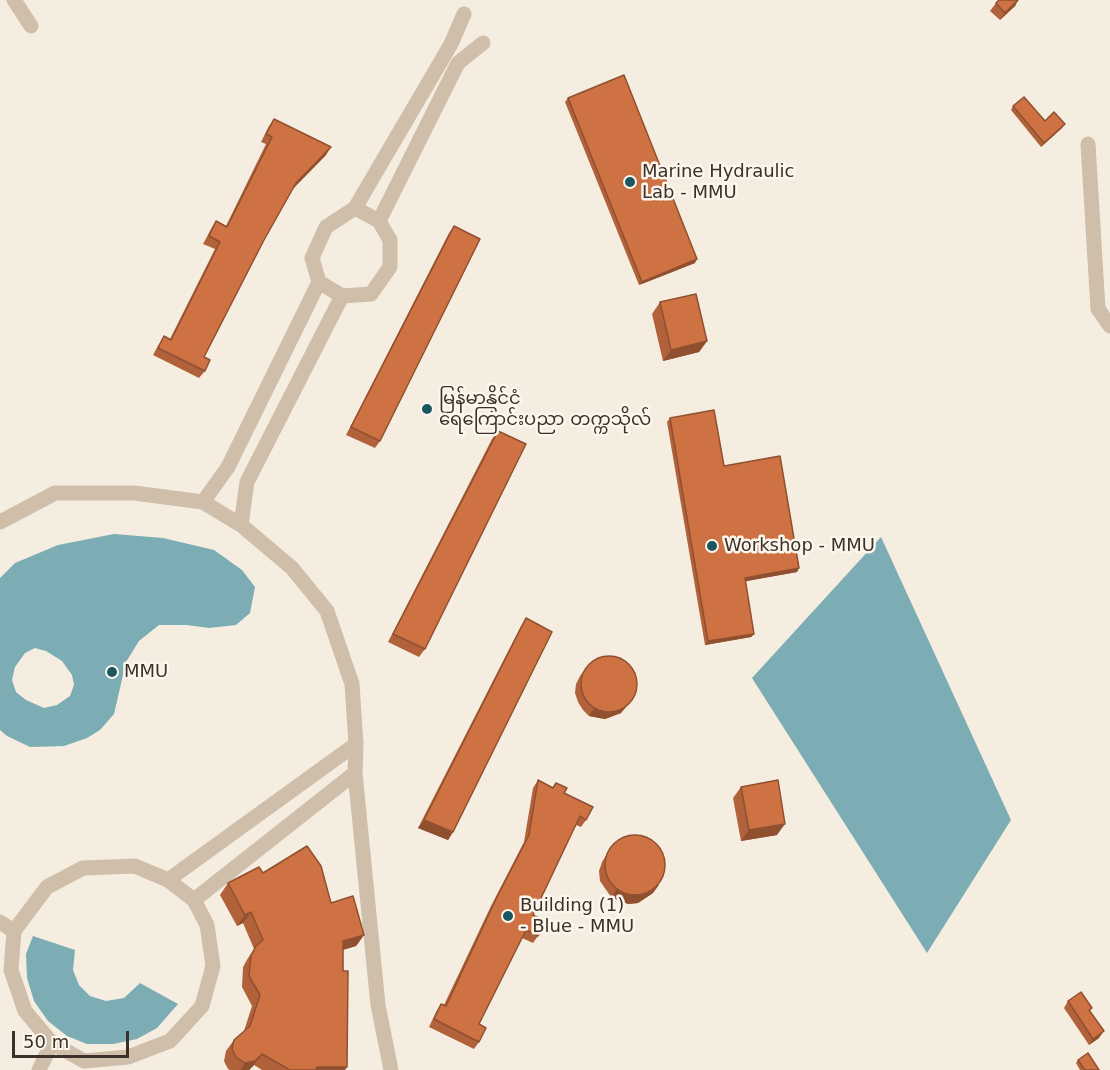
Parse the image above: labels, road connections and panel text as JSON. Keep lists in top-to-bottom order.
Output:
{
  "places": [
    "Marine Hydraulic Lab - MMU",
    "မြန်မာနိုင်ငံ ရေကြောင်းပညာ တက္ကသိုလ်",
    "Workshop - MMU",
    "MMU",
    "Building (1) - Blue - MMU"
  ],
  "scale_bar": "50 m"
}
